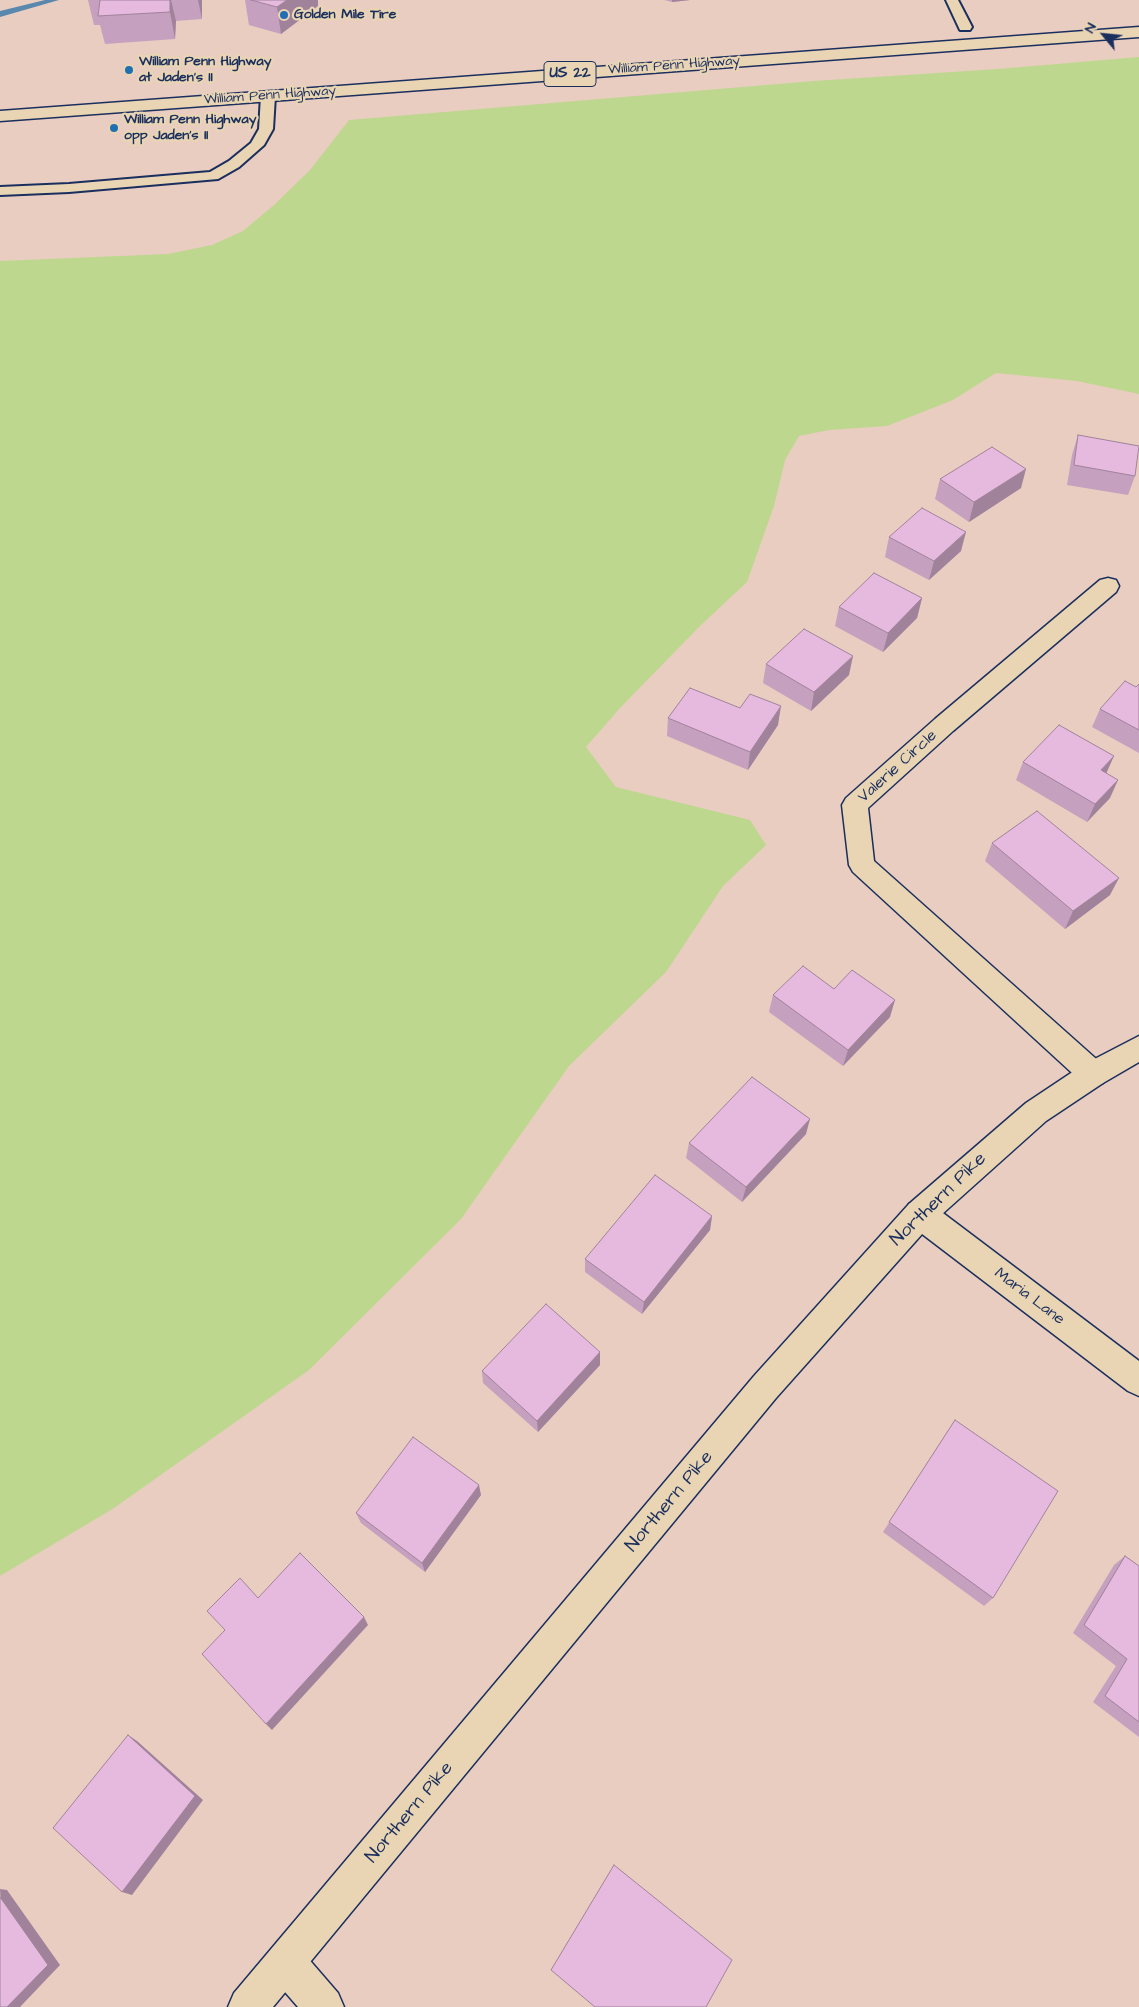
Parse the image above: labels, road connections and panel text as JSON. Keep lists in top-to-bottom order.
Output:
{
  "streets": {
    "main road": [
      "William Penn Highway",
      "US 22",
      "Valerie Circle",
      "Northern Pike",
      "Maria Lane"
    ]
  },
  "crossings": [
    ["Valerie Circle", "Northern Pike"],
    ["Northern Pike", "Maria Lane"]
  ],
  "places": ["Golden Mile Tire", "William Penn Highway at Jaden's II", "William Penn Highway opp Jaden's II"],
  "north": "top left"
}
